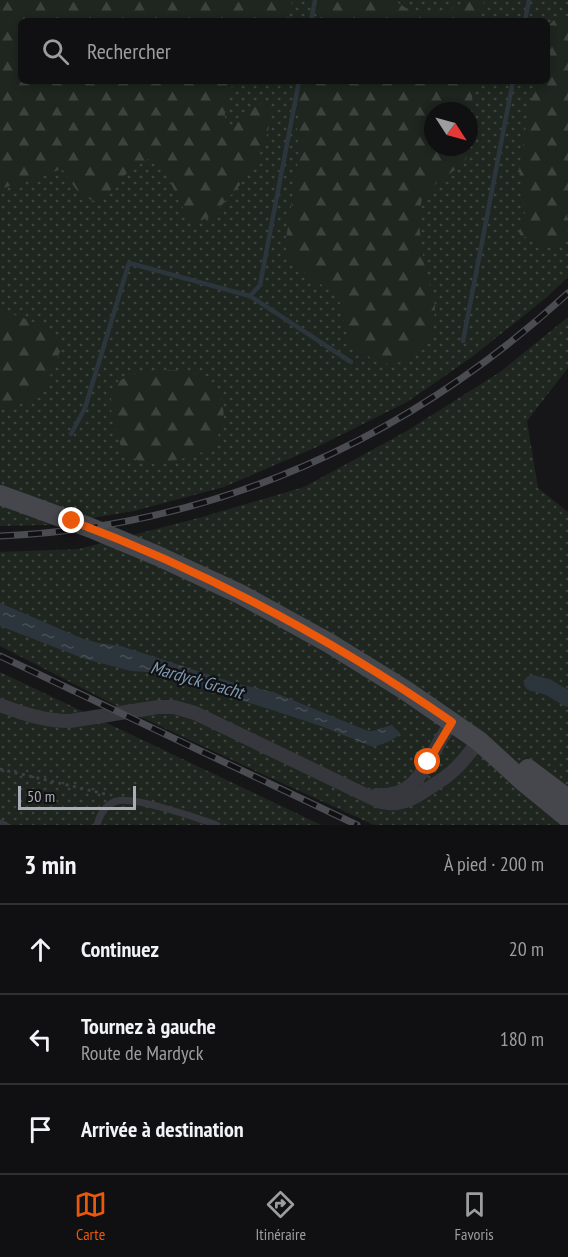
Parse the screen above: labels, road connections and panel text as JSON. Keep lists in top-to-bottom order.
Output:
{
  "water": ["Mardyck Gracht"],
  "scale_bar": "50 m",
  "north": "bottom right",
  "page": {
    "search": "Rechercher",
    "scale": "50 m",
    "heading": ["3 min", "À pied · 200 m"],
    "list": [
      ["Continuez", "20 m"],
      ["Tournez à gauche", "Route de Mardyck", "180 m"],
      "Arrivée à destination"
    ],
    "nav": ["Carte", "Itinéraire", "Favoris"]
  }
}
